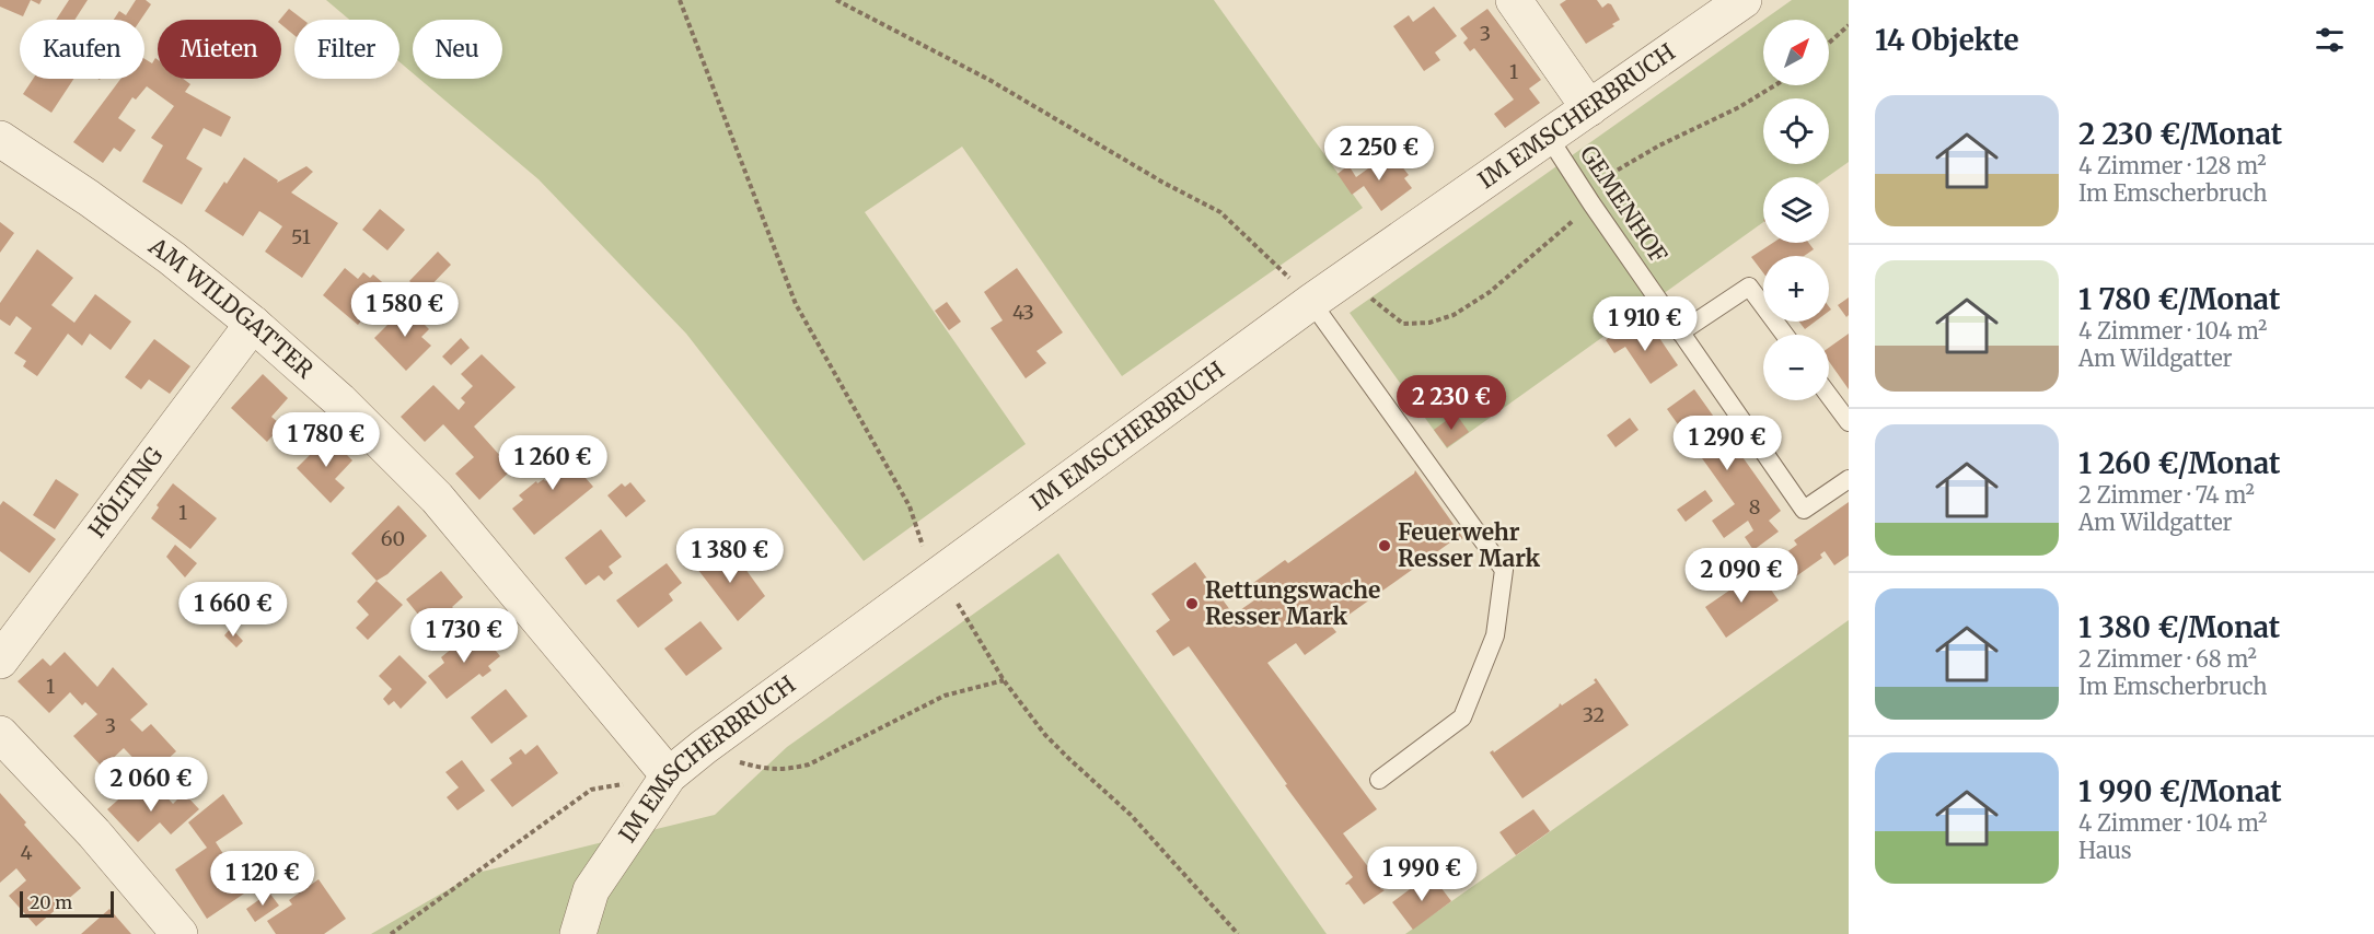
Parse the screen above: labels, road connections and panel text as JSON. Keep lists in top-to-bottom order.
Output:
{
  "streets": {
    "street": ["IM EMSCHERBRUCH", "AM WILDGATTER", "HÖLTING"],
    "lane": ["GEMENHOF"]
  },
  "crossings": [
    ["IM EMSCHERBRUCH", "GEMENHOF"],
    ["IM EMSCHERBRUCH", "AM WILDGATTER"],
    ["AM WILDGATTER", "HÖLTING"]
  ],
  "places": ["Feuerwehr Resser Mark", "Rettungswache Resser Mark"],
  "house_numbers": [
    "3",
    "1",
    "51",
    "43",
    "8",
    "1",
    "60",
    "1",
    "32",
    "3",
    "4"
  ],
  "scale_bar": "20 m",
  "north": "top right",
  "page": {
    "heading": "14 Objekte",
    "map_buttons": ["+", "−"],
    "chip": [
      "Kaufen",
      "Mieten",
      "Filter",
      "Neu"
    ],
    "list": [
      {
        "name": "2 230 €/Monat",
        "note": "4 Zimmer · 128 m² · Im Emscherbruch"
      },
      {
        "name": "1 780 €/Monat",
        "note": "4 Zimmer · 104 m² · Am Wildgatter"
      },
      {
        "name": "1 260 €/Monat",
        "note": "2 Zimmer · 74 m² · Am Wildgatter"
      },
      {
        "name": "1 380 €/Monat",
        "note": "2 Zimmer · 68 m² · Im Emscherbruch"
      },
      {
        "name": "1 990 €/Monat",
        "note": "4 Zimmer · 104 m² · Haus"
      }
    ],
    "price": [
      "2 250 €",
      "1 580 €",
      "1 910 €",
      "2 230 €",
      "1 780 €",
      "1 290 €",
      "1 260 €",
      "1 380 €",
      "2 090 €",
      "1 660 €",
      "1 730 €",
      "2 060 €",
      "1 990 €",
      "1 120 €"
    ],
    "scale": "20 m"
  }
}
